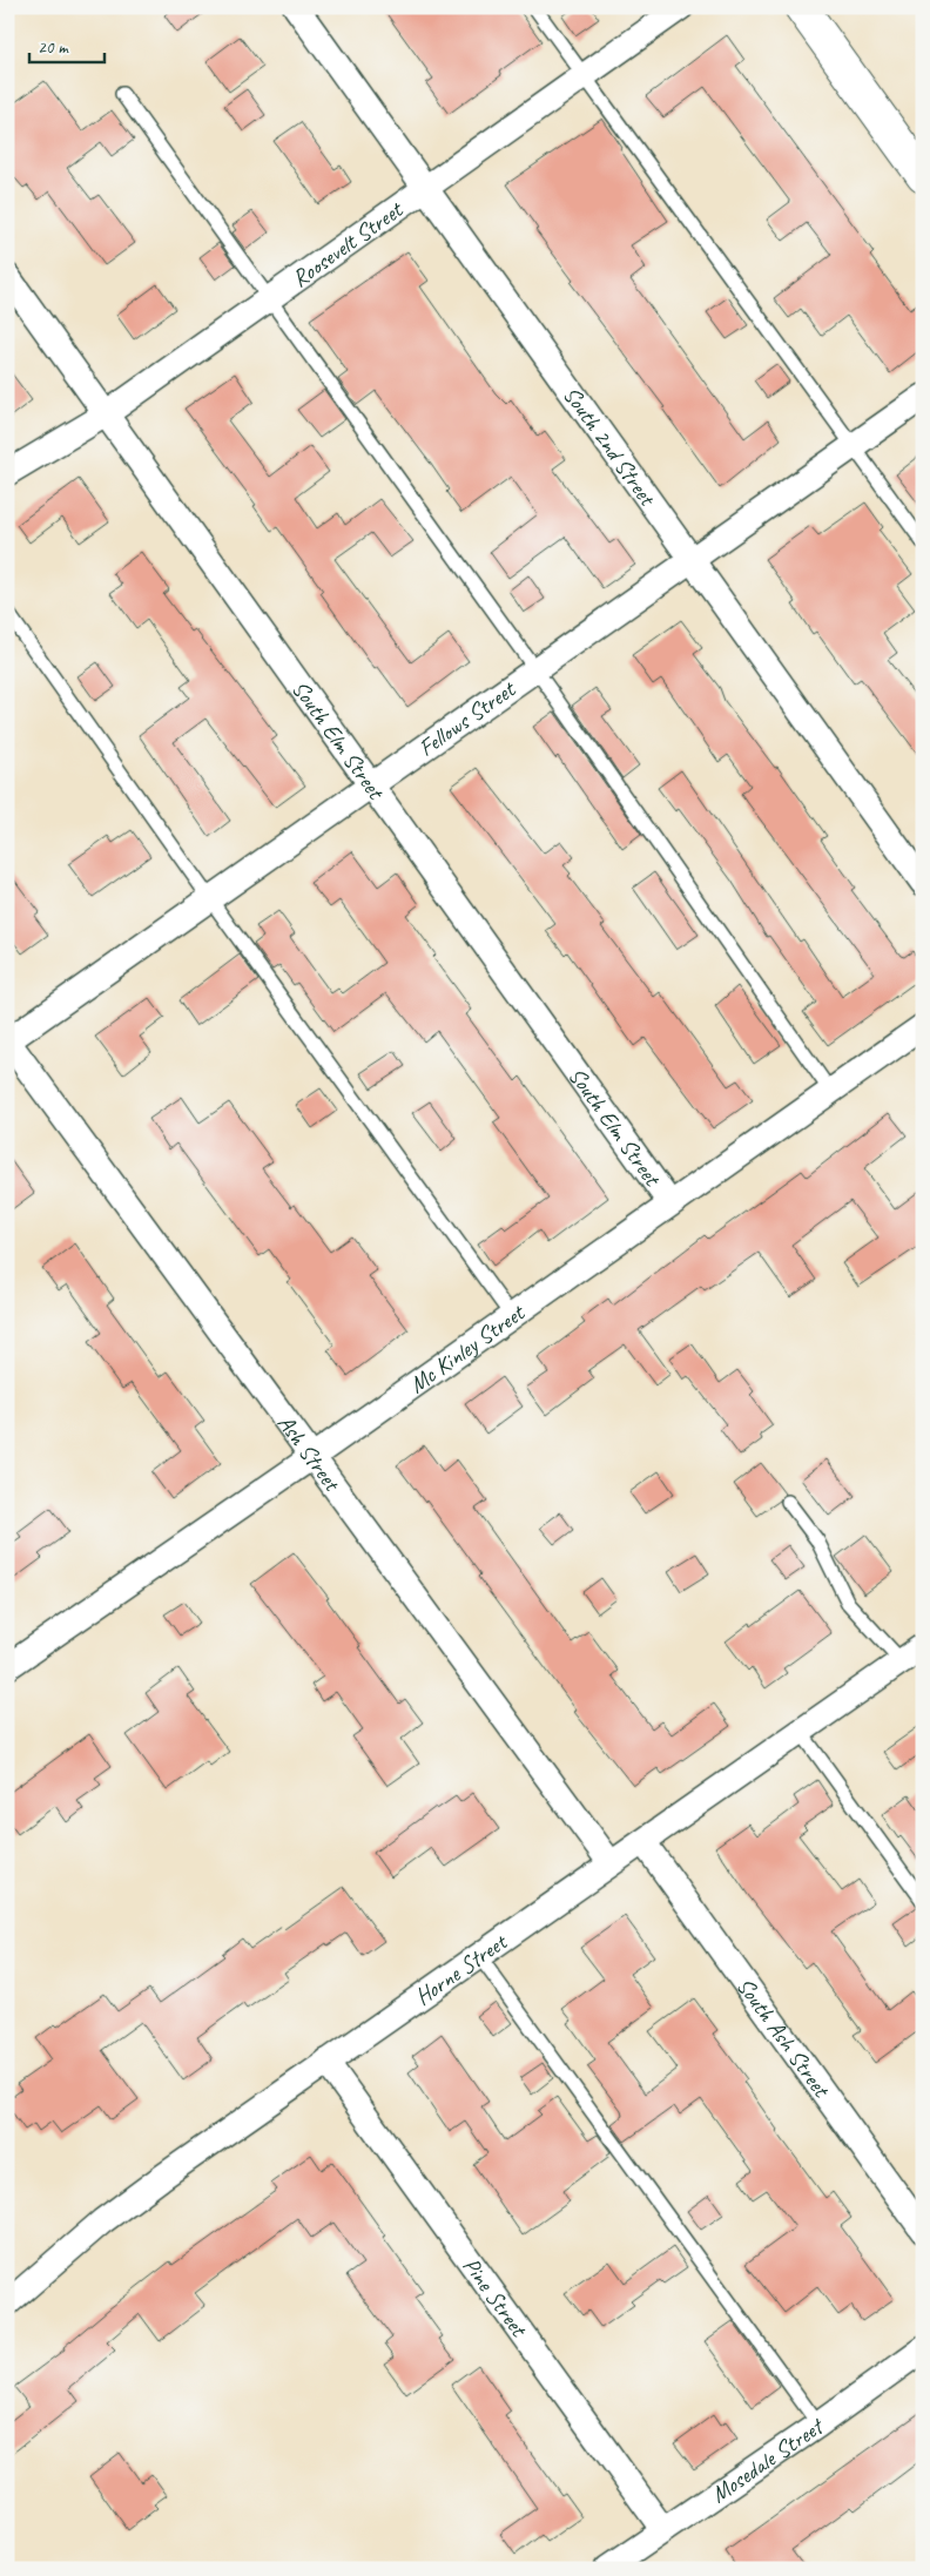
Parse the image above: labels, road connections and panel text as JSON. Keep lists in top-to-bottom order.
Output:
{
  "streets": {
    "street": [
      "Roosevelt Street",
      "South 2nd Street",
      "Fellows Street",
      "South Elm Street",
      "Mc Kinley Street",
      "Ash Street",
      "Horne Street",
      "South Ash Street",
      "Pine Street",
      "Mosedale Street"
    ]
  },
  "crossings": [
    ["Roosevelt Street", "South 2nd Street"],
    ["Roosevelt Street", "South Elm Street"],
    ["South 2nd Street", "Fellows Street"],
    ["Fellows Street", "South Elm Street"],
    ["Fellows Street", "Ash Street"],
    ["South Elm Street", "Mc Kinley Street"],
    ["Mc Kinley Street", "Ash Street"],
    ["Ash Street", "Horne Street"],
    ["Horne Street", "South Ash Street"],
    ["Horne Street", "Pine Street"],
    ["Pine Street", "Mosedale Street"]
  ],
  "scale_bar": "20 m"
}
